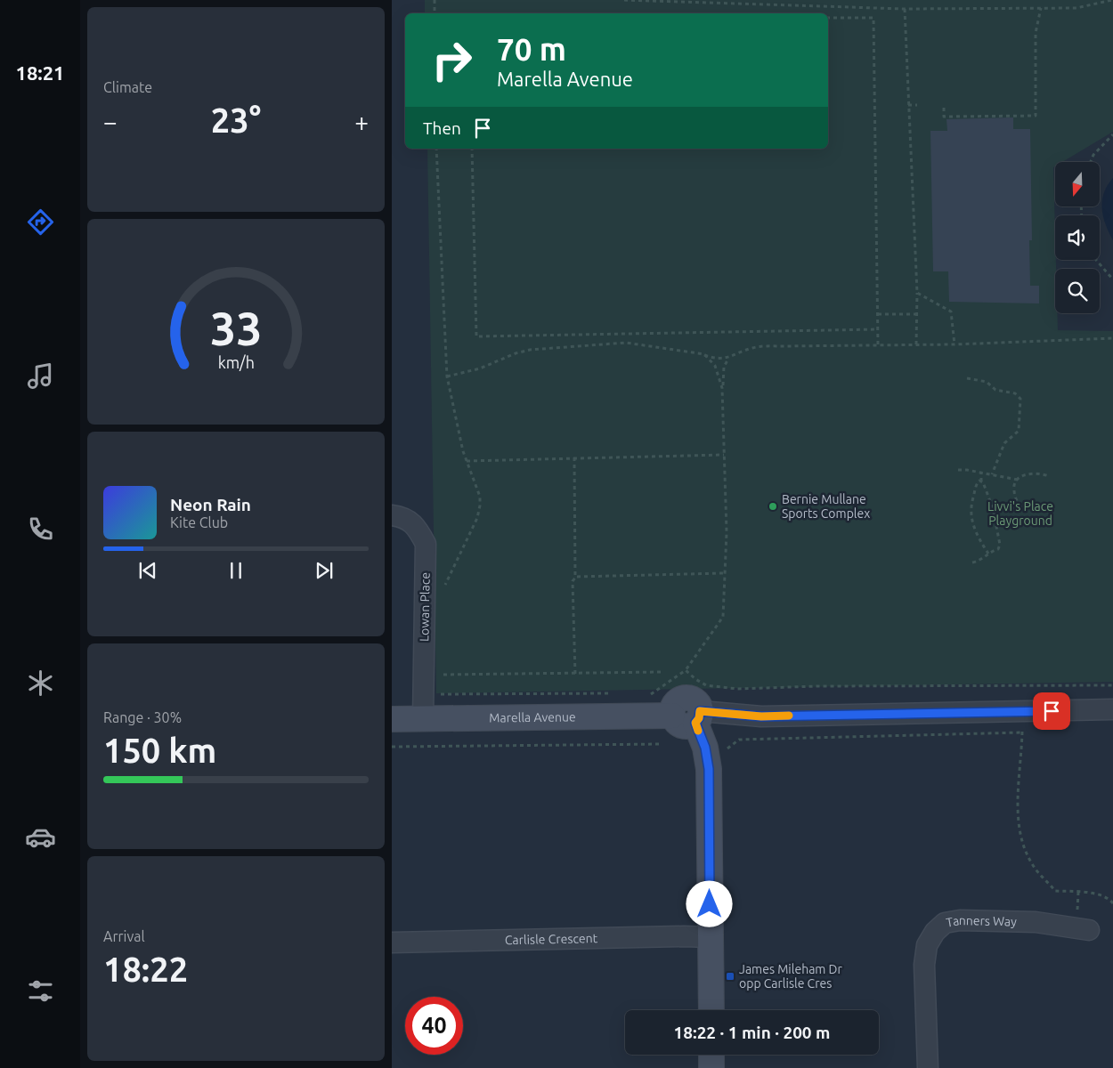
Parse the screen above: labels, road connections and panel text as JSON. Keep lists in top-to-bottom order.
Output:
{
  "streets": {
    "street": [
      "Lowan Place",
      "Marella Avenue",
      "Tanners Way",
      "Carlisle Crescent"
    ]
  },
  "crossings": [
    ["Lowan Place", "Marella Avenue"]
  ],
  "parks": ["Livvi's Place Playground"],
  "places": {
    "other": ["Bernie Mullane Sports Complex"],
    "transit": ["James Mileham Dr opp Carlisle Cres"]
  },
  "north": "bottom",
  "page": {
    "tabs": "18:21",
    "tile": [
      "Climate",
      ["Range · 30%", "150 km"],
      ["Arrival", "18:22"]
    ],
    "turn": ["70 m", "Marella Avenue"],
    "heat": ["−", "23°", "+"],
    "then": "Then",
    "song": ["Neon Rain", "Kite Club"],
    "limit": "40",
    "trip": "18:22 · 1 min · 200 m",
    "gauge": ["33", "km/h"]
  }
}
